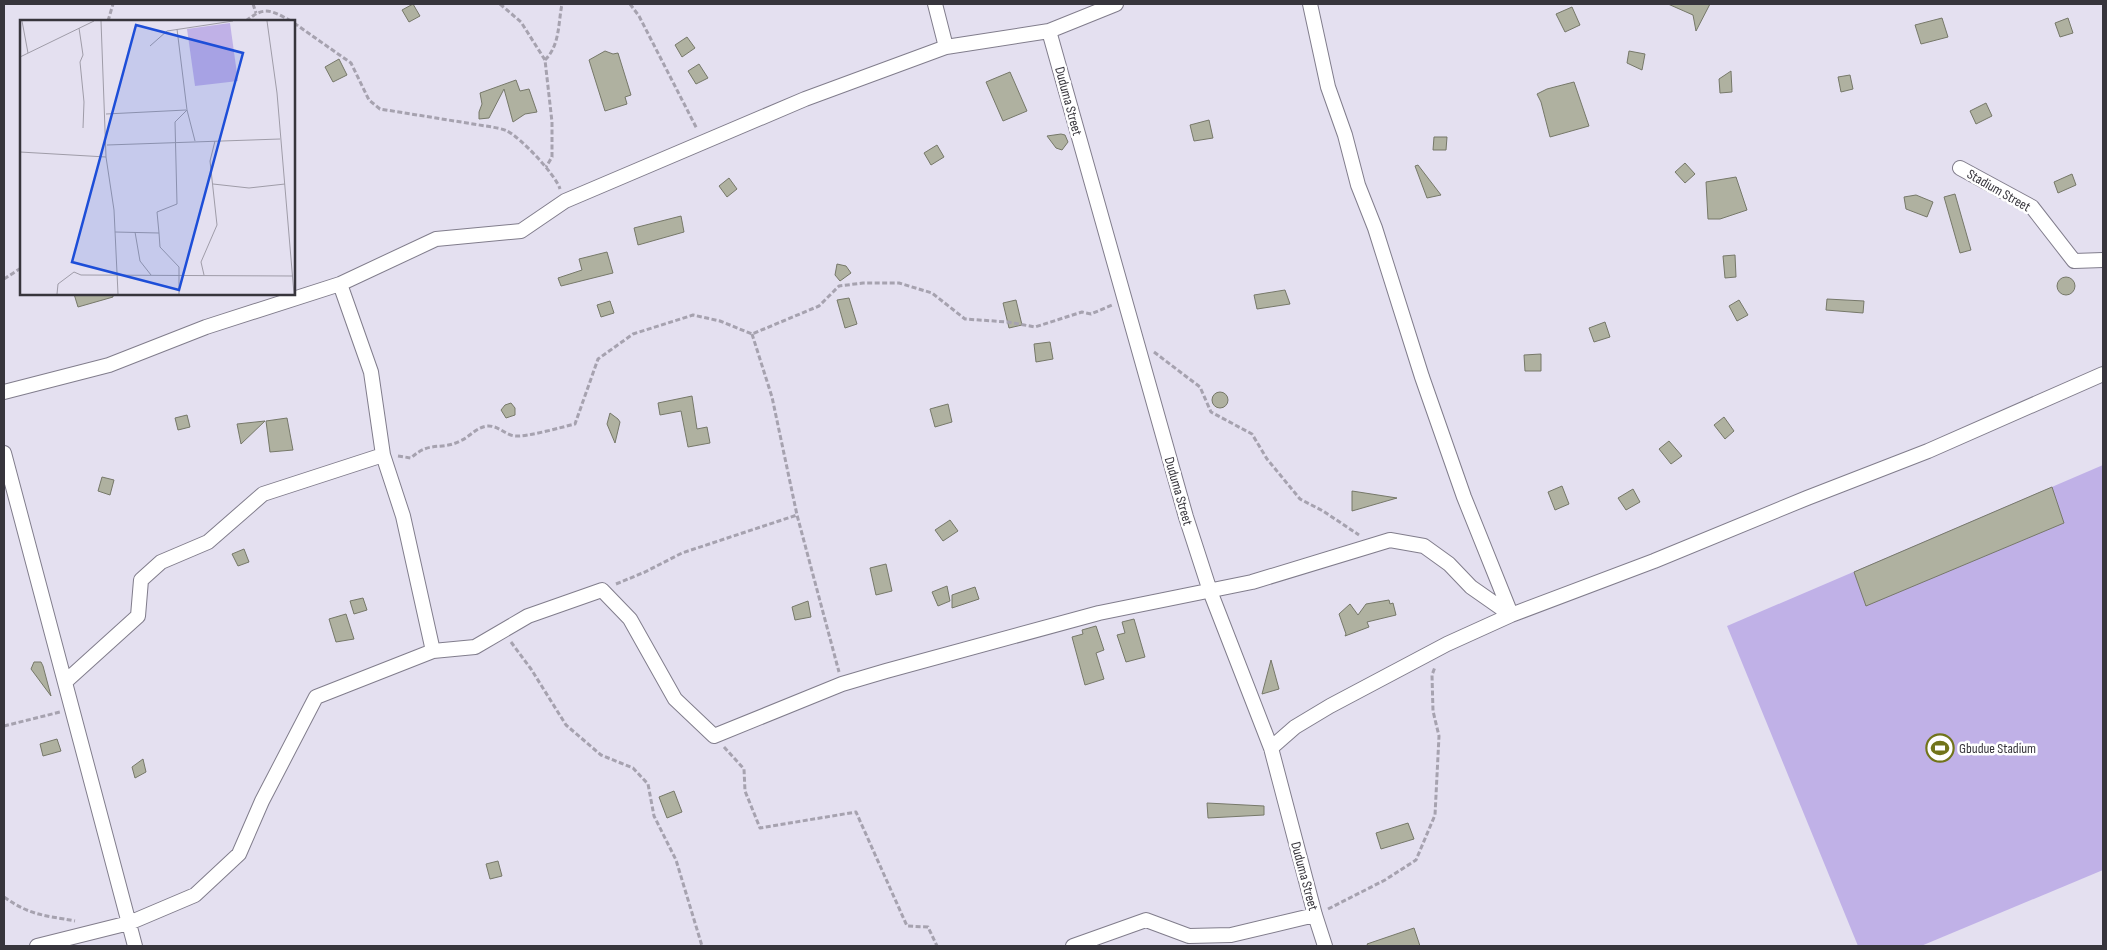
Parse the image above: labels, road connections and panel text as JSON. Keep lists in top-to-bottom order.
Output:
{
  "streets": {
    "street": ["Duduma Street", "Stadium Street"]
  },
  "places": {
    "sports": ["Gbudue Stadium"]
  }
}
